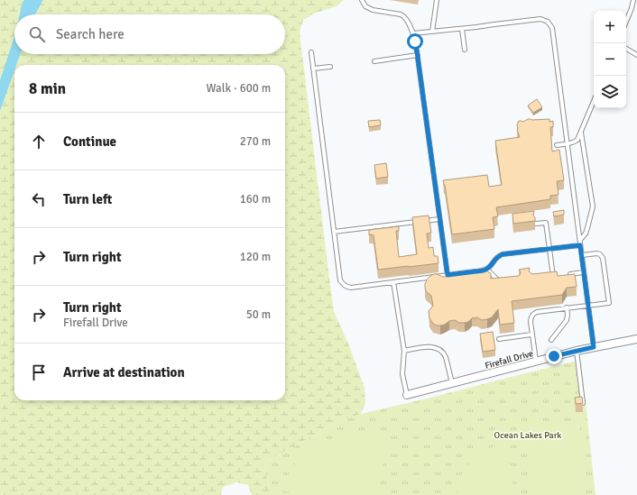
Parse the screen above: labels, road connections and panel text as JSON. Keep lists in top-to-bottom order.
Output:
{
  "streets": {
    "street": ["Firefall Drive"]
  },
  "parks": ["Ocean Lakes Park"],
  "page": {
    "map_buttons": ["+", "−"],
    "search": "Search here",
    "heading": ["8 min", "Walk · 600 m"],
    "list": [
      ["Continue", "270 m"],
      ["Turn left", "160 m"],
      ["Turn right", "120 m"],
      ["Turn right", "Firefall Drive", "50 m"],
      "Arrive at destination"
    ]
  }
}
